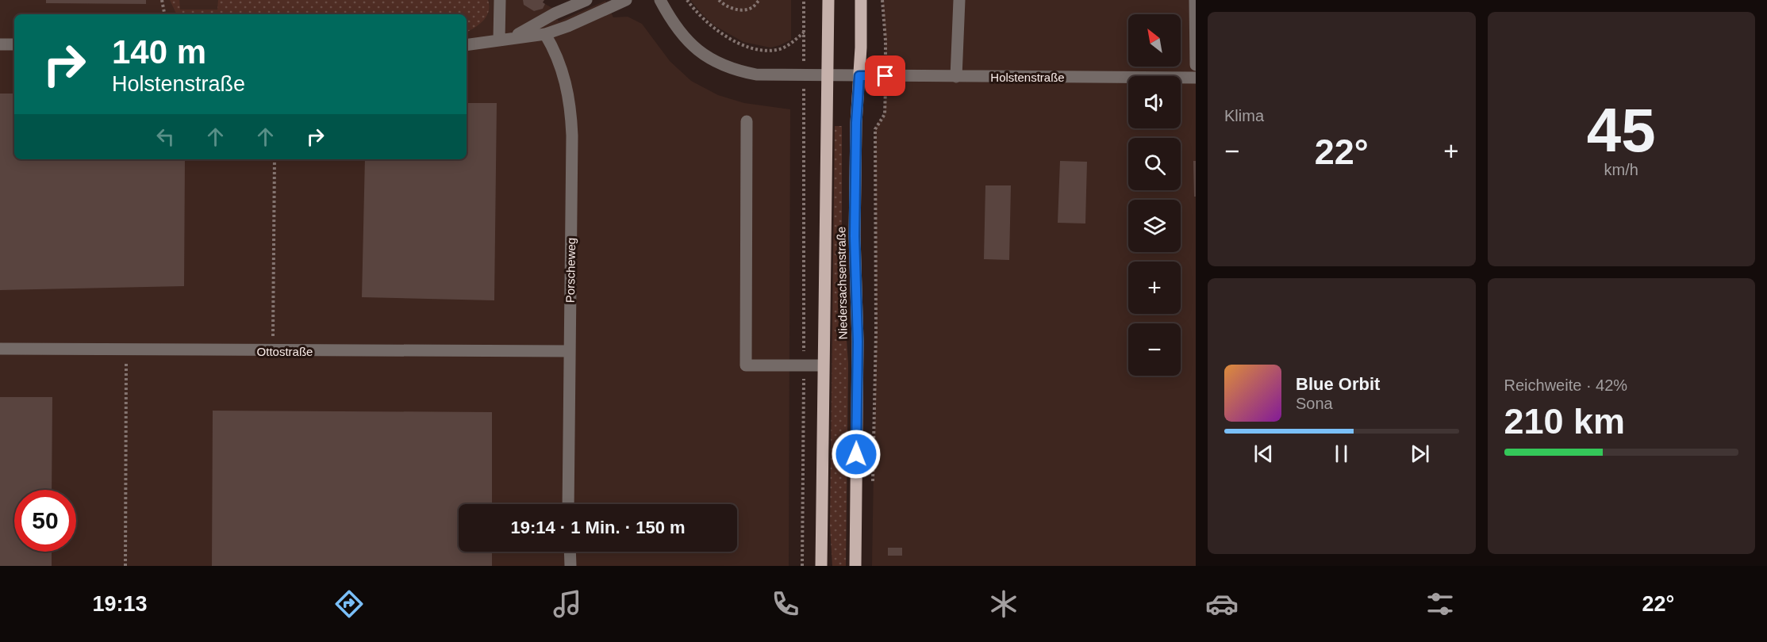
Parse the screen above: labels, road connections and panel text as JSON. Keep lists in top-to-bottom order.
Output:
{
  "streets": {
    "main road": ["Niedersachsenstraße"],
    "street": ["Holstenstraße", "Porscheweg", "Ottostraße"]
  },
  "crossings": [
    ["Holstenstraße", "Niedersachsenstraße"],
    ["Porscheweg", "Ottostraße"]
  ],
  "north": "top left",
  "page": {
    "tile": [
      "Klima",
      ["45", "km/h"],
      ["Reichweite · 42%", "210 km"]
    ],
    "map_buttons": ["+", "−"],
    "turn": ["140 m", "Holstenstraße"],
    "heat": ["−", "22°", "+"],
    "song": ["Blue Orbit", "Sona"],
    "limit": "50",
    "trip": "19:14 · 1 Min. · 150 m",
    "tabs": ["19:13", "22°"]
  }
}
